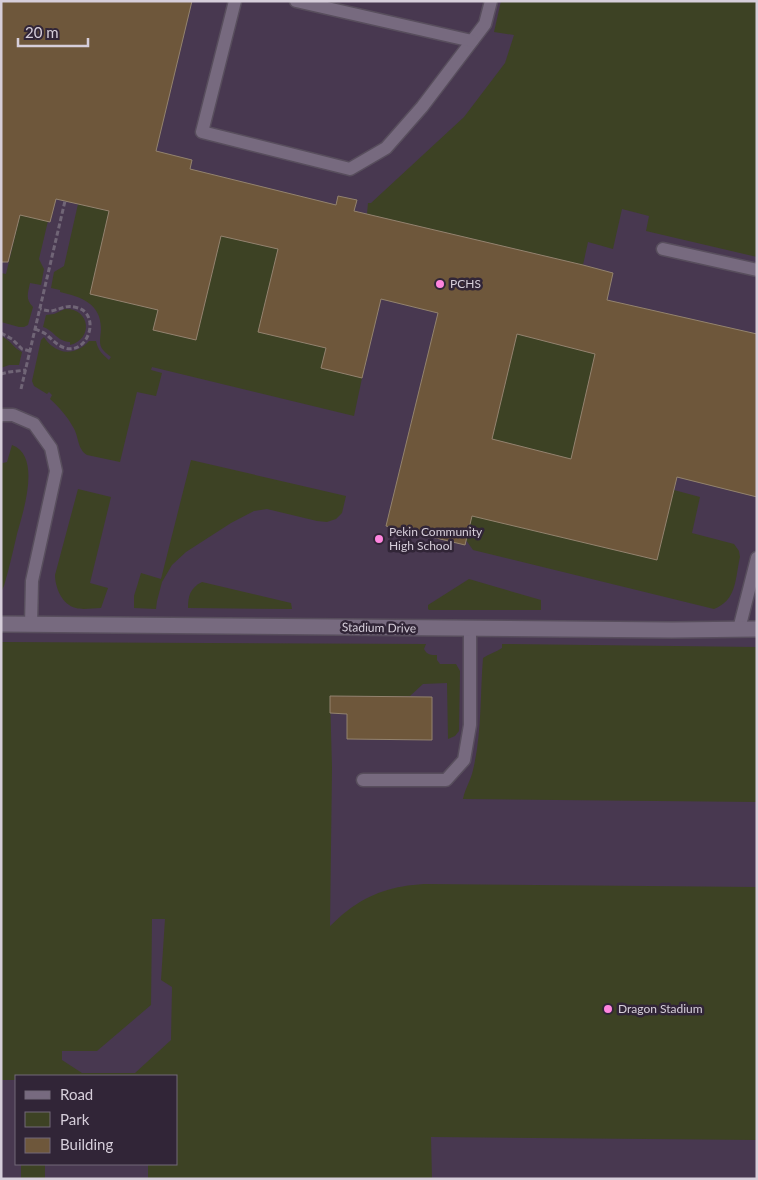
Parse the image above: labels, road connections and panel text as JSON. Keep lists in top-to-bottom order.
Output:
{
  "streets": {
    "street": ["Stadium Drive"]
  },
  "places": ["PCHS", "Pekin Community High School", "Dragon Stadium"],
  "legend": ["Road", "Park", "Building"],
  "scale_bar": "20 m"
}
